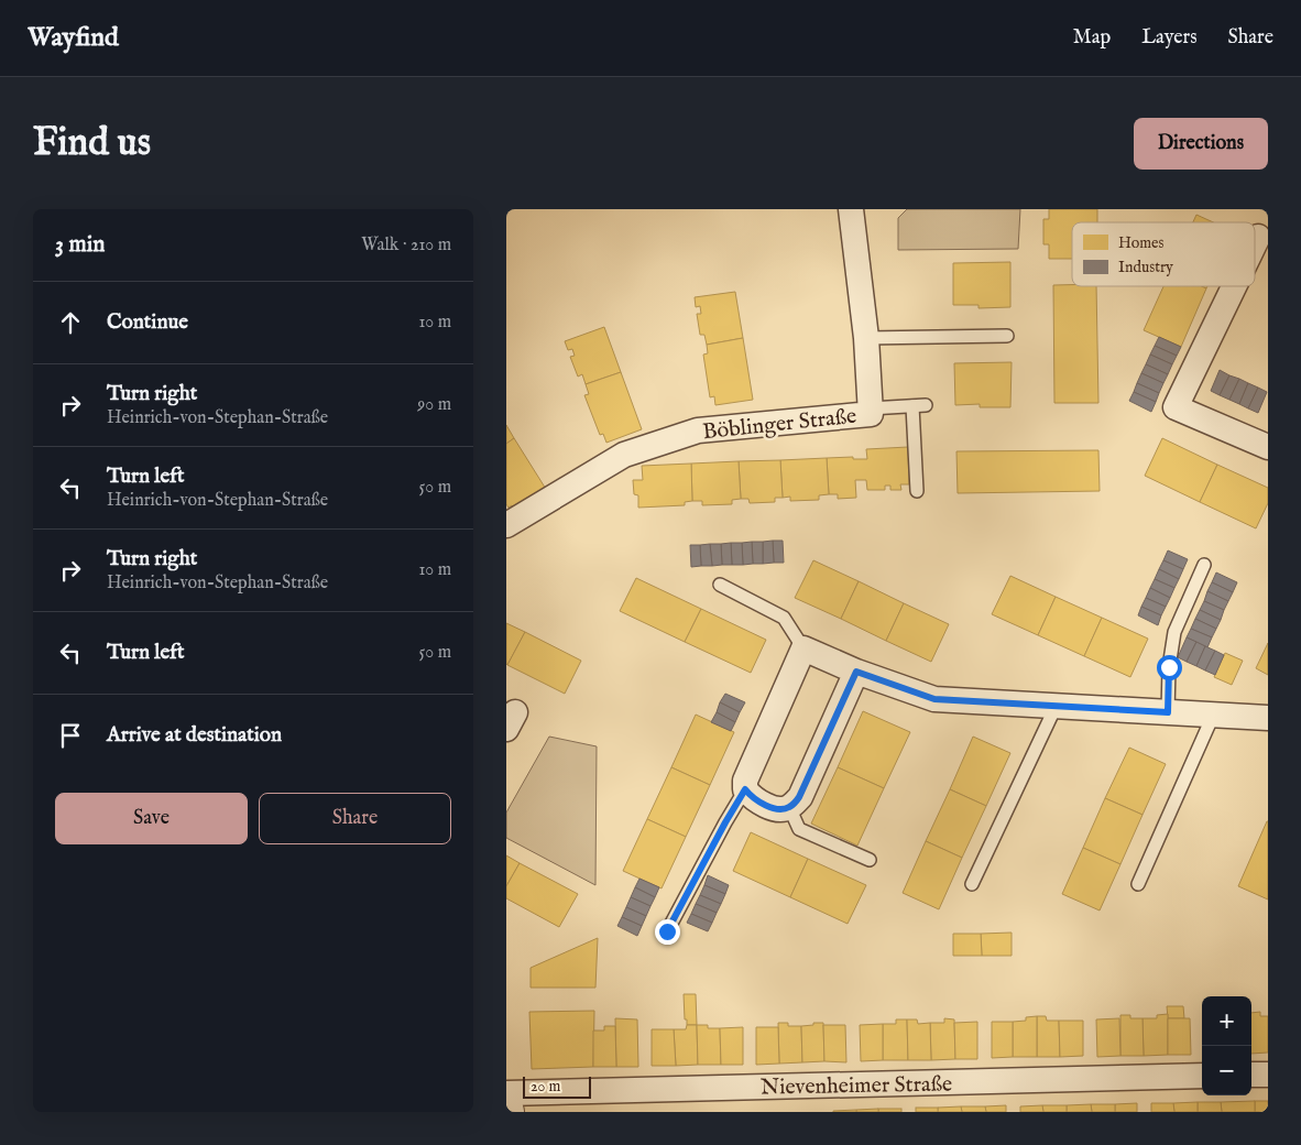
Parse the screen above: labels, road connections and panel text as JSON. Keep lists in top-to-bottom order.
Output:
{
  "streets": {
    "street": ["Böblinger Straße", "Nievenheimer Straße"]
  },
  "legend": ["Homes", "Industry"],
  "scale_bar": "20 m",
  "page": {
    "header": "Wayfind",
    "nav": ["Map", "Layers", "Share"],
    "buttons": [
      "Directions",
      ["Save", "Share"]
    ],
    "title": "Find us",
    "heading": ["3 min", "Walk · 210 m"],
    "list": [
      ["Continue", "10 m"],
      ["Turn right", "Heinrich-von-Stephan-Straße", "90 m"],
      ["Turn left", "Heinrich-von-Stephan-Straße", "50 m"],
      ["Turn right", "Heinrich-von-Stephan-Straße", "10 m"],
      ["Turn left", "50 m"],
      "Arrive at destination"
    ],
    "map_buttons": ["+", "−"],
    "scale": "20 m"
  }
}
